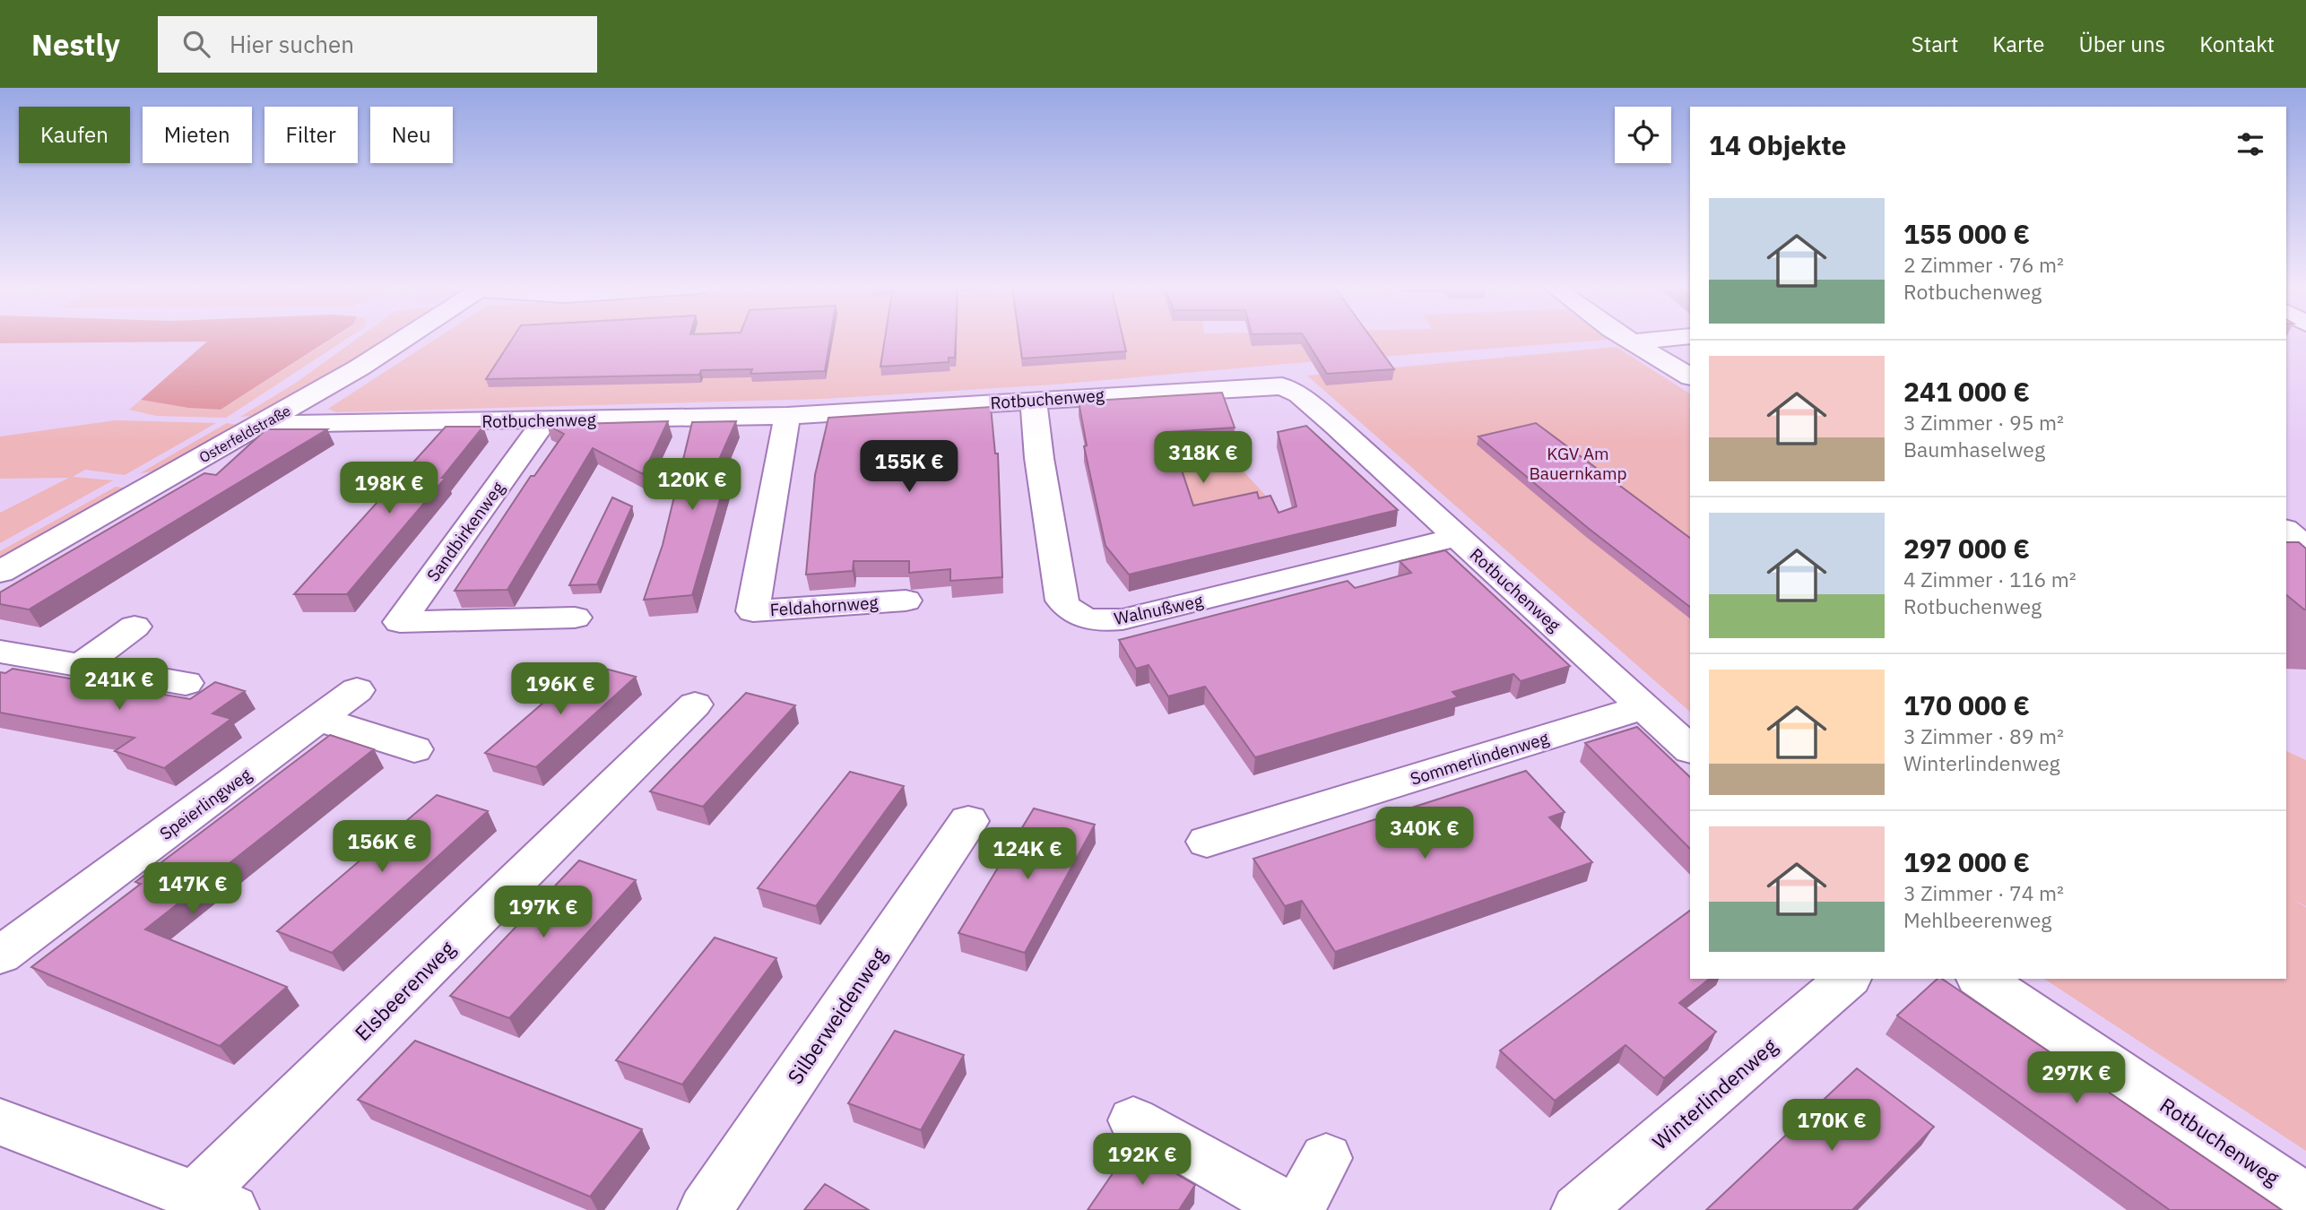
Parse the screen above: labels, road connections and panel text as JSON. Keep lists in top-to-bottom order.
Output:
{
  "streets": {
    "street": [
      "Rotbuchenweg",
      "Osterfeldstraße",
      "Sandbirkenweg",
      "Feldahornweg",
      "Walnußweg",
      "Sommerlindenweg",
      "Speierlingweg",
      "Elsbeerenweg",
      "Silberweidenweg",
      "Winterlindenweg"
    ]
  },
  "crossings": [
    ["Rotbuchenweg", "Osterfeldstraße"],
    ["Rotbuchenweg", "Sandbirkenweg"],
    ["Rotbuchenweg", "Feldahornweg"],
    ["Rotbuchenweg", "Walnußweg"],
    ["Rotbuchenweg", "Sommerlindenweg"]
  ],
  "parks": ["KGV Am Bauernkamp"],
  "page": {
    "header": "Nestly",
    "search": "Hier suchen",
    "nav": [
      "Start",
      "Karte",
      "Über uns",
      "Kontakt"
    ],
    "chip": [
      "Kaufen",
      "Mieten",
      "Filter",
      "Neu"
    ],
    "heading": "14 Objekte",
    "list": [
      {
        "name": "155 000 €",
        "note": "2 Zimmer · 76 m² · Rotbuchenweg"
      },
      {
        "name": "241 000 €",
        "note": "3 Zimmer · 95 m² · Baumhaselweg"
      },
      {
        "name": "297 000 €",
        "note": "4 Zimmer · 116 m² · Rotbuchenweg"
      },
      {
        "name": "170 000 €",
        "note": "3 Zimmer · 89 m² · Winterlindenweg"
      },
      {
        "name": "192 000 €",
        "note": "3 Zimmer · 74 m² · Mehlbeerenweg"
      }
    ],
    "price": [
      "318K €",
      "155K €",
      "120K €",
      "198K €",
      "241K €",
      "196K €",
      "340K €",
      "156K €",
      "124K €",
      "147K €",
      "197K €",
      "297K €",
      "170K €",
      "192K €"
    ]
  }
}
